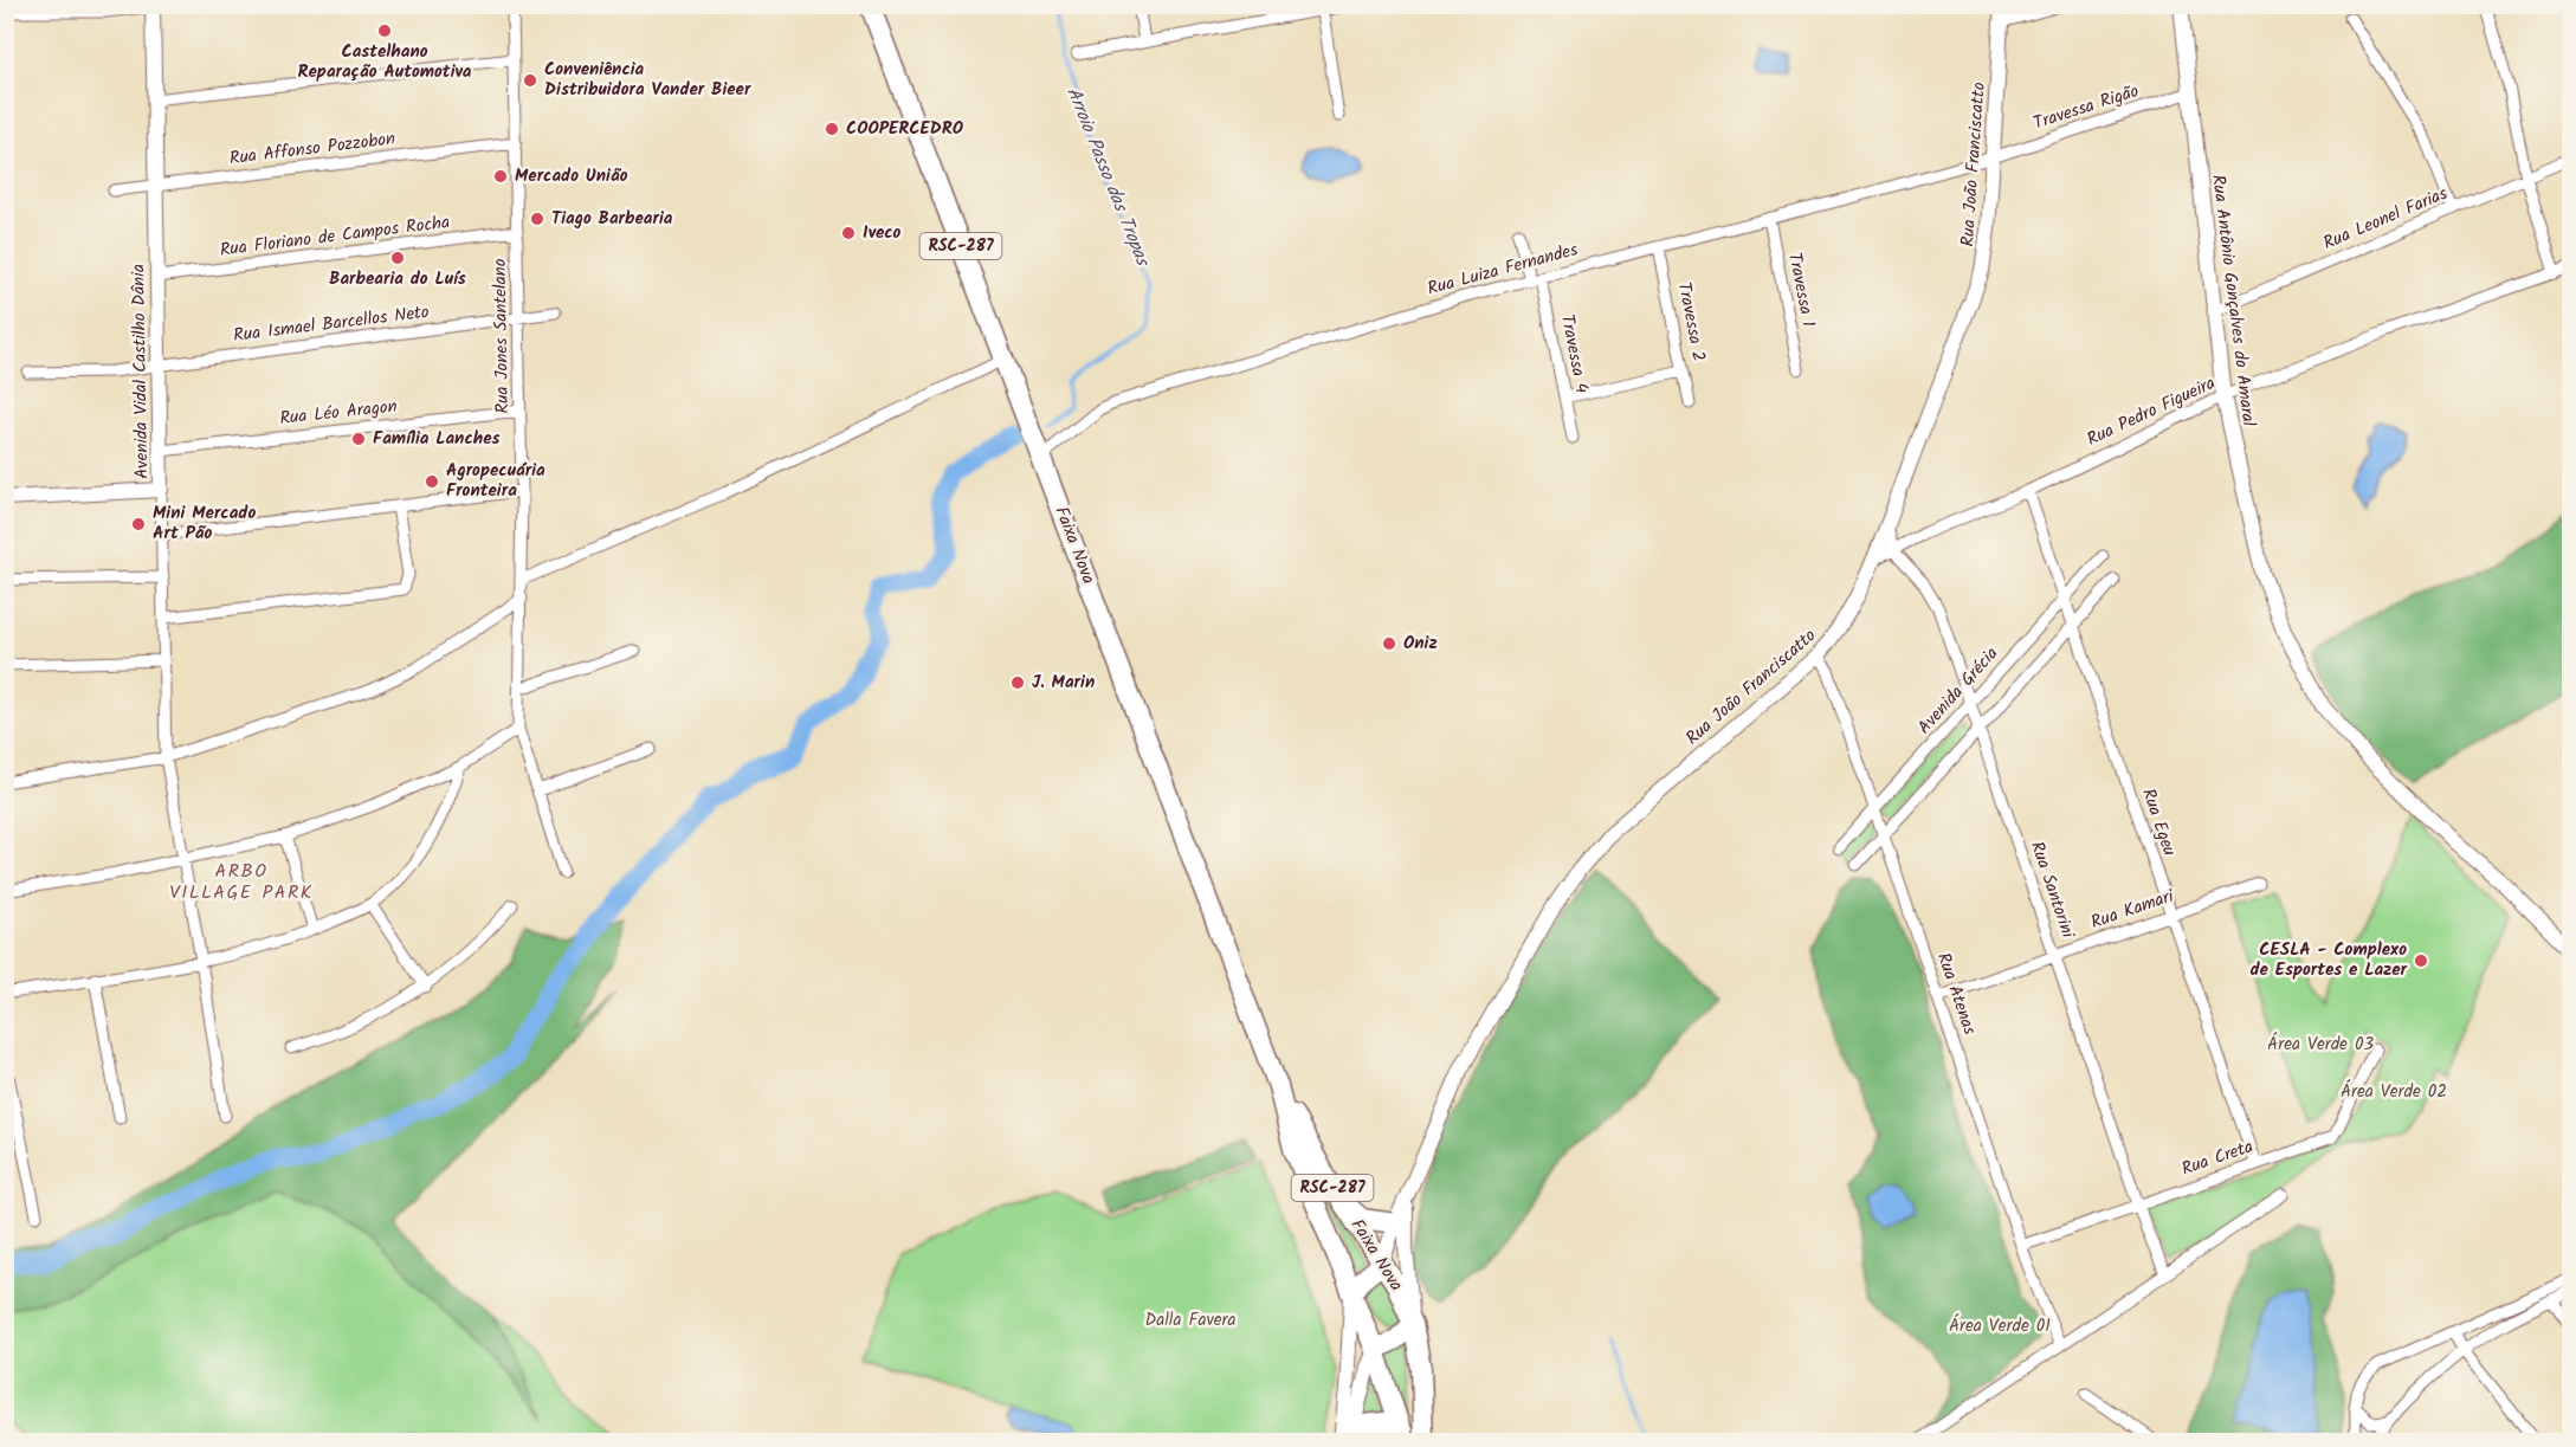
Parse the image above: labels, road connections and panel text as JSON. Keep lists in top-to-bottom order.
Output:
{
  "streets": {
    "highway": ["RSC-287", "Faixa Nova"],
    "street": [
      "Travessa Rigão",
      "Rua Affonso Pozzobon",
      "Rua João Franciscatto",
      "Rua Leonel Farias",
      "Rua Floriano de Campos Rocha",
      "Rua Luiza Fernandes",
      "Travessa 1",
      "Rua Antônio Gonçalves do Amaral",
      "Travessa 2",
      "Rua Ismael Barcellos Neto",
      "Rua Jones Santelano",
      "Travessa 4",
      "Avenida Vidal Castilho Dânia",
      "Rua Pedro Figueira",
      "Rua Léo Aragon",
      "Avenida Grécia",
      "Rua Egeu",
      "Rua Santorini",
      "Rua Kamari",
      "Rua Atenas",
      "Rua Creta"
    ]
  },
  "crossings": [
    ["Travessa Rigão", "Rua João Franciscatto"],
    ["Travessa Rigão", "Rua Luiza Fernandes"],
    ["Travessa Rigão", "Rua Antônio Gonçalves do Amaral"],
    ["Rua Affonso Pozzobon", "Rua Jones Santelano"],
    ["Rua Affonso Pozzobon", "Avenida Vidal Castilho Dânia"],
    ["Rua João Franciscatto", "Rua Luiza Fernandes"],
    ["Rua João Franciscatto", "Rua Pedro Figueira"],
    ["Rua João Franciscatto", "Faixa Nova"],
    ["Rua João Franciscatto", "Rua Santorini"],
    ["Rua João Franciscatto", "Rua Atenas"],
    ["Rua Leonel Farias", "Rua Antônio Gonçalves do Amaral"],
    ["Rua Floriano de Campos Rocha", "Rua Jones Santelano"],
    ["Rua Floriano de Campos Rocha", "Avenida Vidal Castilho Dânia"],
    ["Rua Luiza Fernandes", "Travessa 1"],
    ["Rua Luiza Fernandes", "Travessa 2"],
    ["Rua Luiza Fernandes", "Travessa 4"],
    ["Rua Luiza Fernandes", "Faixa Nova"],
    ["Rua Antônio Gonçalves do Amaral", "Rua Pedro Figueira"],
    ["Rua Ismael Barcellos Neto", "Rua Jones Santelano"],
    ["Rua Ismael Barcellos Neto", "Avenida Vidal Castilho Dânia"],
    ["Rua Jones Santelano", "Rua Léo Aragon"],
    ["Avenida Vidal Castilho Dânia", "Rua Léo Aragon"],
    ["Rua Pedro Figueira", "Rua Egeu"],
    ["Rua Pedro Figueira", "Rua Santorini"],
    ["Avenida Grécia", "Rua Egeu"],
    ["Avenida Grécia", "Rua Santorini"],
    ["Avenida Grécia", "Rua Atenas"],
    ["Rua Egeu", "Rua Kamari"],
    ["Rua Egeu", "Rua Creta"],
    ["Rua Santorini", "Rua Kamari"],
    ["Rua Santorini", "Rua Creta"],
    ["Rua Kamari", "Rua Atenas"],
    ["Rua Atenas", "Rua Creta"]
  ],
  "districts": ["ARBO VILLAGE PARK"],
  "water": ["Arroio Passo das Tropas"],
  "parks": [
    "Área Verde 03",
    "Área Verde 02",
    "Dalla Favera",
    "Área Verde 01"
  ],
  "places": [
    "Castelhano Reparação Automotiva",
    "Conveniência Distribuidora Vander Bieer",
    "COOPERCEDRO",
    "Mercado União",
    "Tiago Barbearia",
    "Iveco",
    "Barbearia do Luís",
    "Família Lanches",
    "Agropecuária Fronteira",
    "Mini Mercado Art Pão",
    "Oniz",
    "J. Marin",
    "CESLA - Complexo de Esportes e Lazer"
  ]
}
